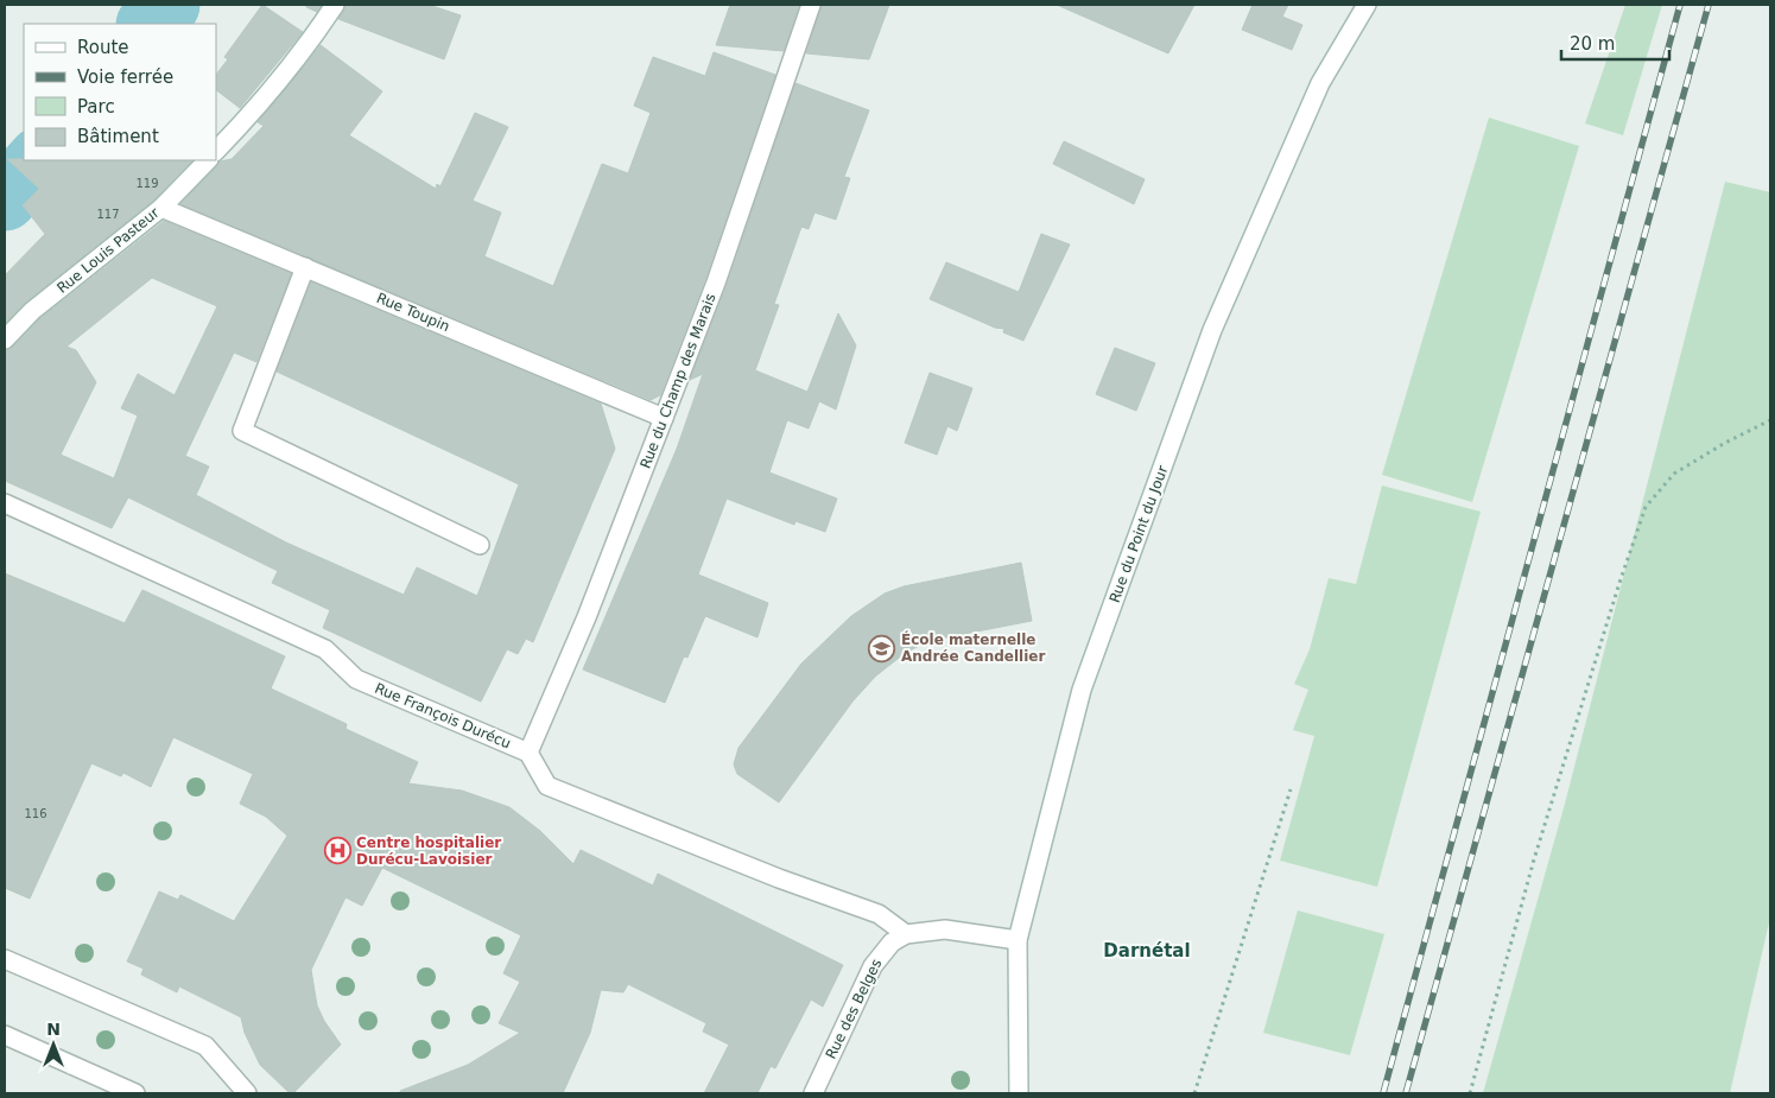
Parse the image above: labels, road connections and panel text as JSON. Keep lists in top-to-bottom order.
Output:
{
  "streets": {
    "street": [
      "Rue Louis Pasteur",
      "Rue Toupin",
      "Rue du Champ des Marais",
      "Rue du Point du Jour",
      "Rue François Durécu",
      "Rue des Belges"
    ]
  },
  "crossings": [
    ["Rue Louis Pasteur", "Rue Toupin"],
    ["Rue Toupin", "Rue du Champ des Marais"],
    ["Rue du Champ des Marais", "Rue François Durécu"],
    ["Rue François Durécu", "Rue des Belges"]
  ],
  "districts": ["Darnétal"],
  "places": {
    "school or university": ["École maternelle Andrée Candellier"],
    "hospital": ["Centre hospitalier Durécu-Lavoisier"]
  },
  "house_numbers": ["119", "117", "116"],
  "legend": [
    "Route",
    "Voie ferrée",
    "Parc",
    "Bâtiment"
  ],
  "scale_bar": "20 m",
  "north": "top"
}
